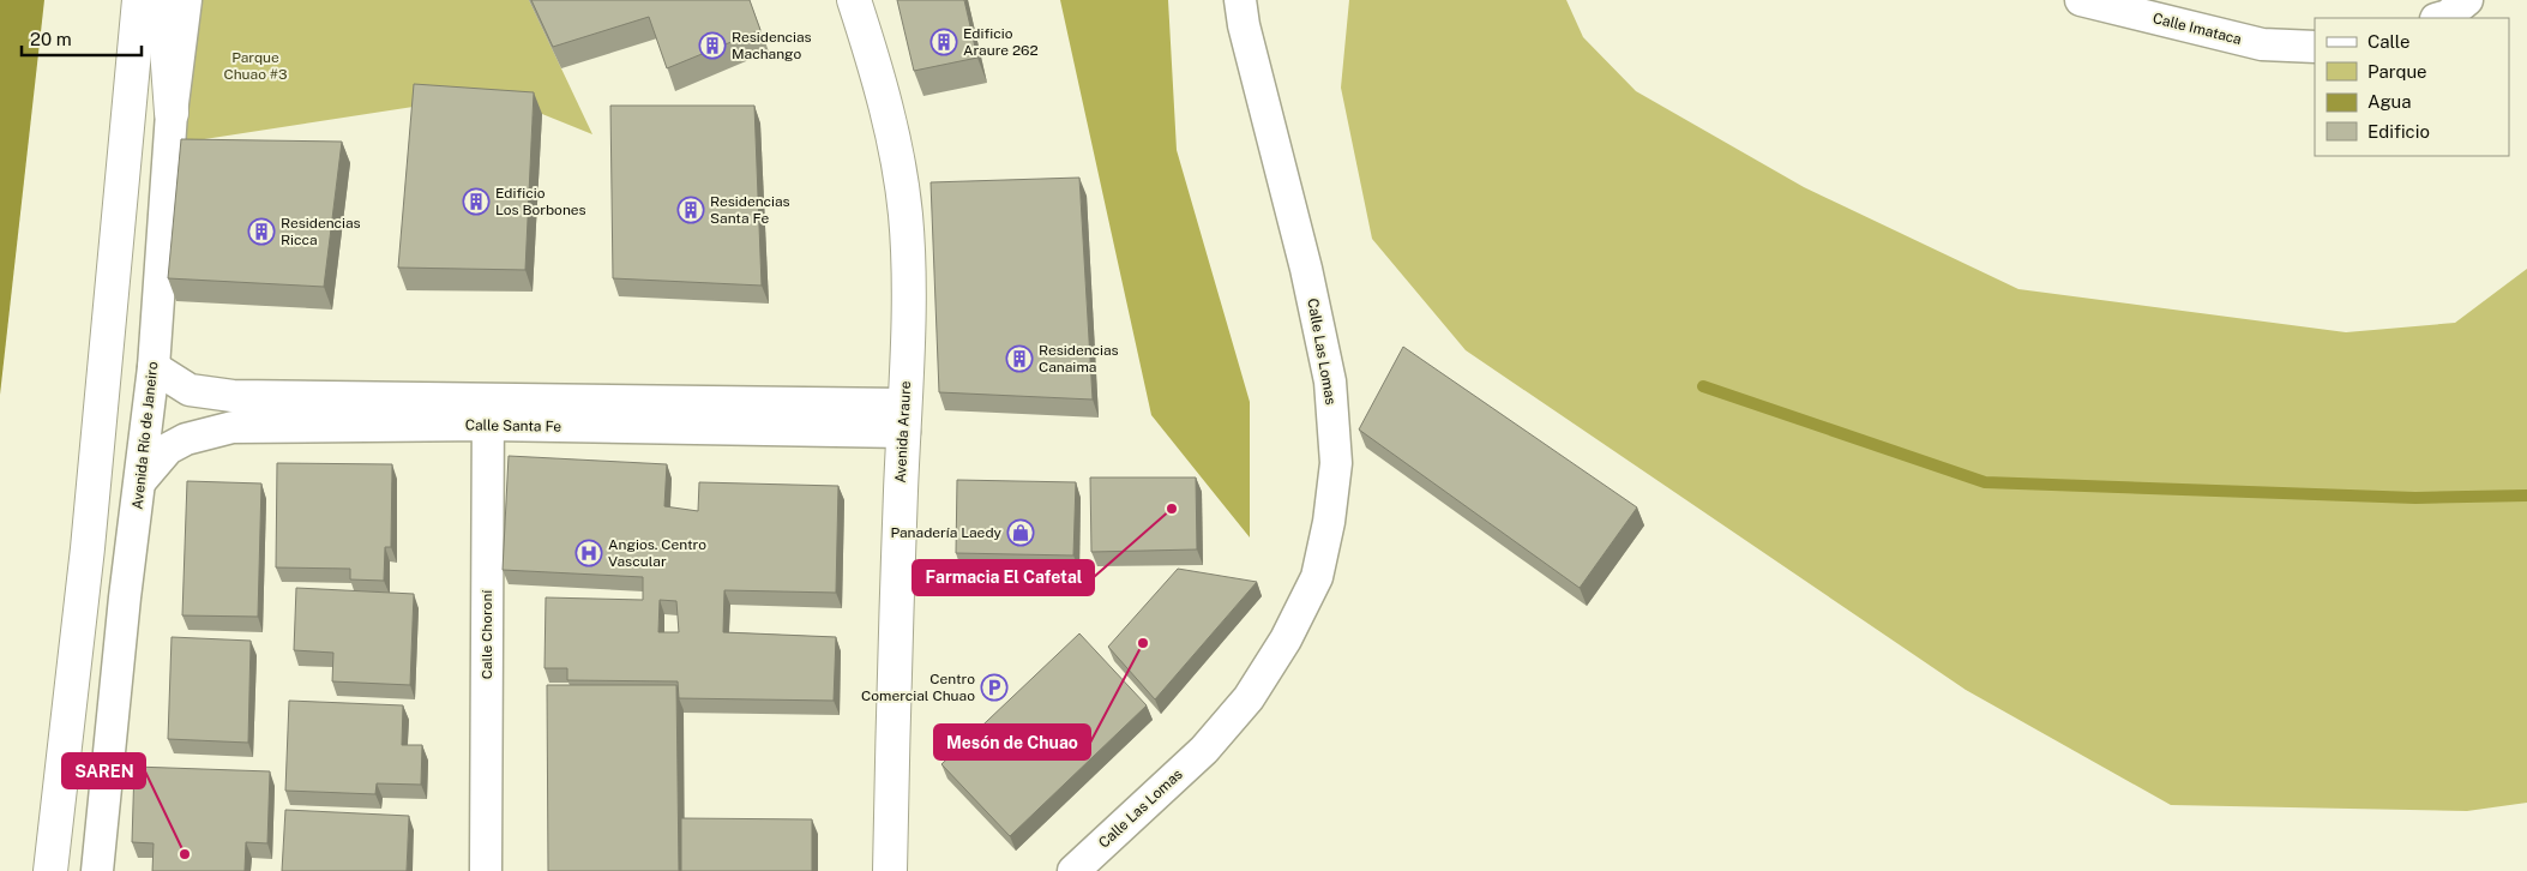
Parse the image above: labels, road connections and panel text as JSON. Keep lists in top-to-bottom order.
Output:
{
  "streets": {
    "street": [
      "Calle Imataca",
      "Calle Las Lomas",
      "Calle Santa Fe",
      "Avenida Araure",
      "Avenida Río de Janeiro",
      "Calle Choroní"
    ]
  },
  "crossings": [
    ["Calle Santa Fe", "Avenida Araure"],
    ["Calle Santa Fe", "Avenida Río de Janeiro"],
    ["Calle Santa Fe", "Calle Choroní"]
  ],
  "parks": ["Parque Chuao #3"],
  "places": {
    "building": [
      "Edificio Araure 262",
      "Residencias Machango",
      "Edificio Los Borbones",
      "Residencias Santa Fe",
      "Residencias Ricca",
      "Residencias Canaima"
    ],
    "other": ["Farmacia El Cafetal", "Mesón de Chuao", "SAREN"],
    "shop": ["Panadería Laedy"],
    "hospital": ["Angios. Centro Vascular"],
    "parking": ["Centro Comercial Chuao"]
  },
  "legend": [
    "Calle",
    "Parque",
    "Agua",
    "Edificio"
  ],
  "scale_bar": "20 m"
}
